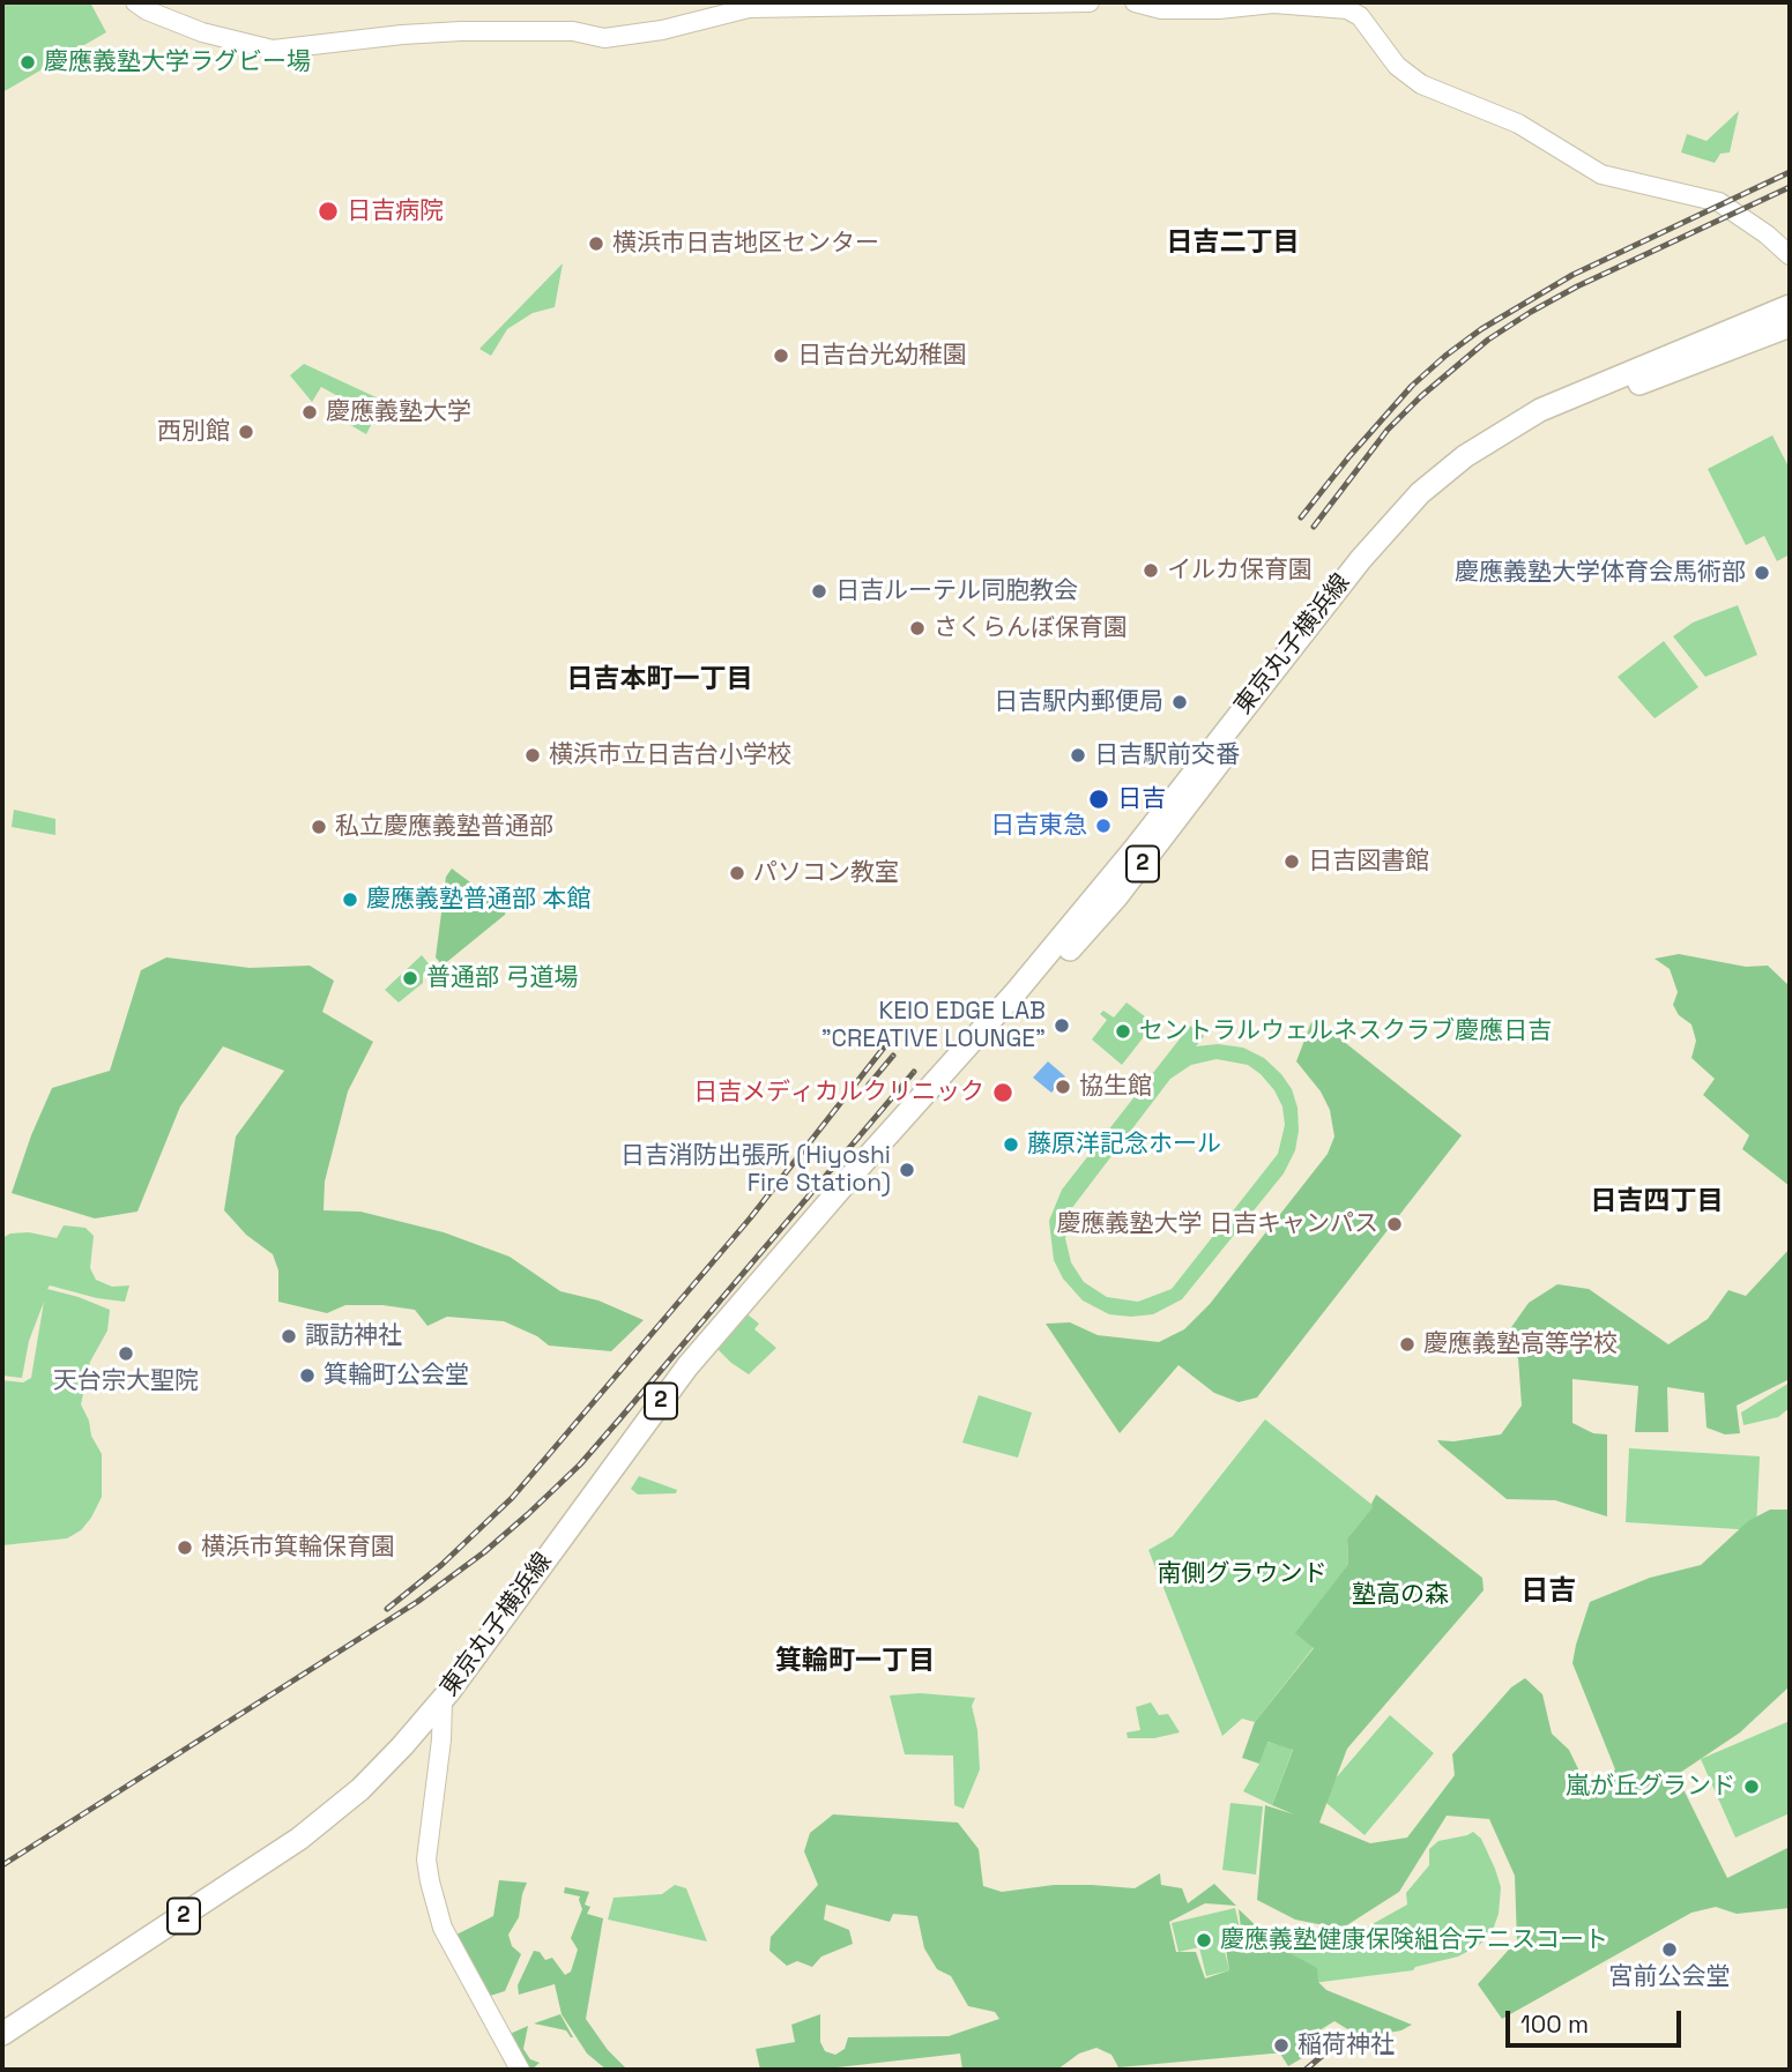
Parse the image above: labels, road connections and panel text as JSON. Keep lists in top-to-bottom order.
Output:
{
  "streets": {
    "main road": ["東京丸子横浜線", "2"]
  },
  "districts": [
    "日吉二丁目",
    "日吉本町一丁目",
    "日吉四丁目",
    "日吉",
    "箕輪町一丁目"
  ],
  "parks": ["南側グラウンド", "塾高の森"],
  "places": [
    "慶應義塾大学ラグビー場",
    "日吉病院",
    "横浜市日吉地区センター",
    "日吉台光幼稚園",
    "慶應義塾大学",
    "西別館",
    "イルカ保育園",
    "慶應義塾大学体育会馬術部",
    "日吉ルーテル同胞教会",
    "さくらんぼ保育園",
    "日吉駅内郵便局",
    "横浜市立日吉台小学校",
    "日吉駅前交番",
    "日吉",
    "日吉東急",
    "私立慶應義塾普通部",
    "日吉図書館",
    "パソコン教室",
    "慶應義塾普通部 本館",
    "普通部 弓道場",
    "KEIO EDGE LAB \"CREATIVE LOUNGE\"",
    "セントラルウェルネスクラブ慶應日吉",
    "協生館",
    "日吉メディカルクリニック",
    "藤原洋記念ホール",
    "日吉消防出張所 (Hiyoshi Fire Station)",
    "慶應義塾大学 日吉キャンパス",
    "諏訪神社",
    "慶應義塾高等学校",
    "天台宗大聖院",
    "箕輪町公会堂",
    "横浜市箕輪保育園",
    "嵐が丘グランド",
    "慶應義塾健康保険組合テニスコート",
    "宮前公会堂",
    "稲荷神社"
  ],
  "scale_bar": "100 m"
}
